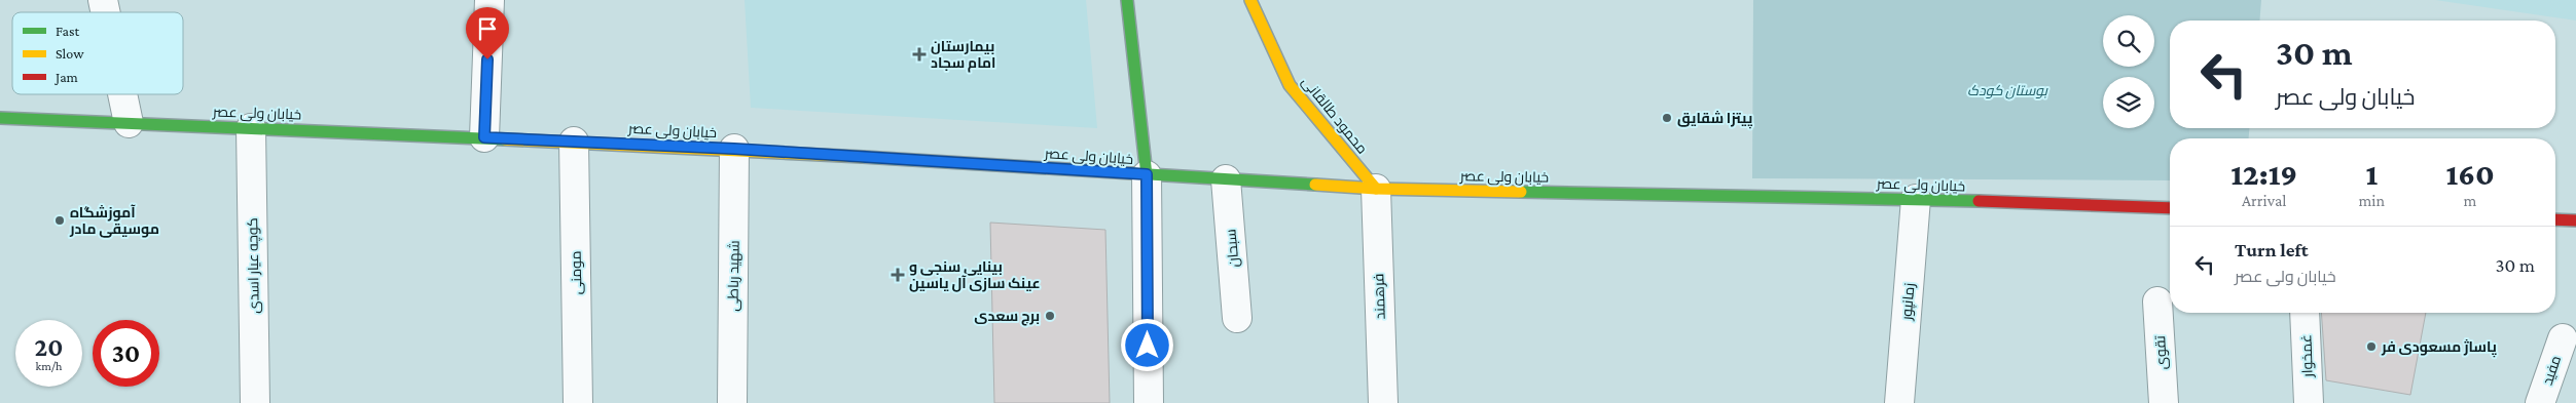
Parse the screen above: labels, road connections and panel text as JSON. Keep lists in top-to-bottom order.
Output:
{
  "streets": {
    "main road": ["خیابان ولی عصر", "محمود طالقانی"],
    "street": [
      "سبحان",
      "کوچه عیار اسدی",
      "مومنی",
      "شهید رباطی",
      "فرهمند",
      "زمانپور",
      "تقوی",
      "غمخوار",
      "مفید"
    ]
  },
  "crossings": [
    ["خیابان ولی عصر", "محمود طالقانی"],
    ["خیابان ولی عصر", "سبحان"],
    ["خیابان ولی عصر", "کوچه عیار اسدی"],
    ["خیابان ولی عصر", "مومنی"],
    ["خیابان ولی عصر", "شهید رباطی"],
    ["خیابان ولی عصر", "فرهمند"],
    ["خیابان ولی عصر", "زمانپور"],
    ["محمود طالقانی", "فرهمند"]
  ],
  "parks": ["بوستان کودک"],
  "places": {
    "health": ["بیمارستان امام سجاد", "بینایی سنجی و عینک سازی آل یاسین"],
    "other": [
      "پیتزا شقایق",
      "آموزشگاه موسیقی مادر",
      "برج سعدی",
      "پاساژ مسعودی فر"
    ]
  },
  "legend": ["Fast", "Slow", "Jam"],
  "page": {
    "turn": ["30 m", "خیابان ولی عصر"],
    "eta": [
      "12:19",
      "Arrival",
      "1",
      "min",
      "160",
      "m"
    ],
    "list": [
      {
        "name": "Turn left",
        "note": "خیابان ولی عصر",
        "value": "30 m"
      }
    ],
    "speed": "20 km/h",
    "limit": "30"
  }
}
